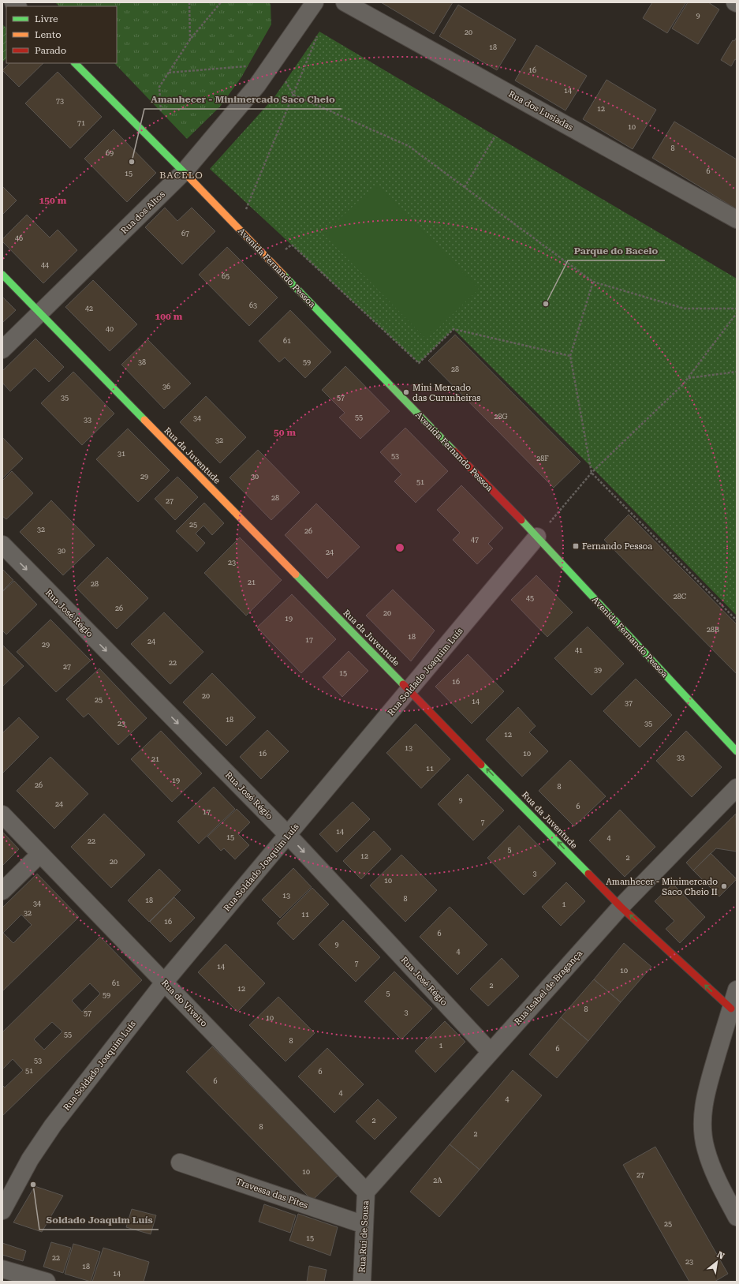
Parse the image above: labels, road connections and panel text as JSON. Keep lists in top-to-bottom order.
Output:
{
  "streets": {
    "street": [
      "Rua dos Lusíadas",
      "Rua dos Altos",
      "Avenida Fernando Pessoa",
      "Rua da Juventude",
      "Rua José Régio",
      "Rua Soldado Joaquim Luís",
      "Rua Isabel de Bragança",
      "Rua do Viveiro",
      "Travessa das Pites",
      "Rua Rui de Sousa"
    ]
  },
  "crossings": [
    ["Rua dos Altos", "Avenida Fernando Pessoa"],
    ["Rua dos Altos", "Rua da Juventude"],
    ["Avenida Fernando Pessoa", "Rua Soldado Joaquim Luís"],
    ["Rua da Juventude", "Rua Soldado Joaquim Luís"],
    ["Rua da Juventude", "Rua Isabel de Bragança"],
    ["Rua José Régio", "Rua Soldado Joaquim Luís"],
    ["Rua José Régio", "Rua Isabel de Bragança"],
    ["Rua Soldado Joaquim Luís", "Rua do Viveiro"],
    ["Rua Isabel de Bragança", "Rua do Viveiro"],
    ["Rua Isabel de Bragança", "Rua Rui de Sousa"],
    ["Rua do Viveiro", "Rua Rui de Sousa"],
    ["Travessa das Pites", "Rua Rui de Sousa"]
  ],
  "one_way": ["Rua da Juventude", "Rua José Régio"],
  "districts": ["BACELO"],
  "places": {
    "other": [
      "Amanhecer - Minimercado Saco Cheio",
      "Parque do Bacelo",
      "Mini Mercado das Curunheiras",
      "Amanhecer - Minimercado Saco Cheio II",
      "Soldado Joaquim Luís"
    ],
    "transit": ["Fernando Pessoa"]
  },
  "house_numbers": [
    "9",
    "20",
    "18",
    "16",
    "14",
    "73",
    "12",
    "71",
    "10",
    "8",
    "69",
    "6",
    "15",
    "67",
    "46",
    "44",
    "65",
    "63",
    "42",
    "40",
    "61",
    "38",
    "59",
    "28",
    "36",
    "35",
    "57",
    "28G",
    "55",
    "34",
    "33",
    "32",
    "31",
    "53",
    "28F",
    "29",
    "30",
    "51",
    "28",
    "27",
    "25",
    "32",
    "26",
    "47",
    "30",
    "24",
    "23",
    "21",
    "28",
    "28C",
    "45",
    "26",
    "20",
    "19",
    "28B",
    "18",
    "17",
    "24",
    "29",
    "41",
    "22",
    "27",
    "39",
    "15",
    "16",
    "20",
    "25",
    "14",
    "37",
    "18",
    "23",
    "35",
    "12",
    "13",
    "16",
    "10",
    "33",
    "21",
    "11",
    "19",
    "26",
    "8",
    "9",
    "24",
    "6",
    "17",
    "7",
    "14",
    "15",
    "4",
    "22",
    "5",
    "12",
    "2",
    "20",
    "3",
    "10",
    "13",
    "8",
    "18",
    "34",
    "1",
    "32",
    "11",
    "16",
    "6",
    "9",
    "4",
    "7",
    "14",
    "10",
    "61",
    "2",
    "12",
    "5",
    "59",
    "8",
    "3",
    "57",
    "10",
    "55",
    "8",
    "1",
    "6",
    "53",
    "51",
    "6",
    "6",
    "4",
    "4",
    "2",
    "8",
    "2",
    "10",
    "27",
    "2A",
    "25",
    "15",
    "22",
    "23",
    "18",
    "14"
  ],
  "legend": ["Livre", "Lento", "Parado"],
  "north": "top right",
  "rings": ["150 m", "100 m", "50 m"]
}
